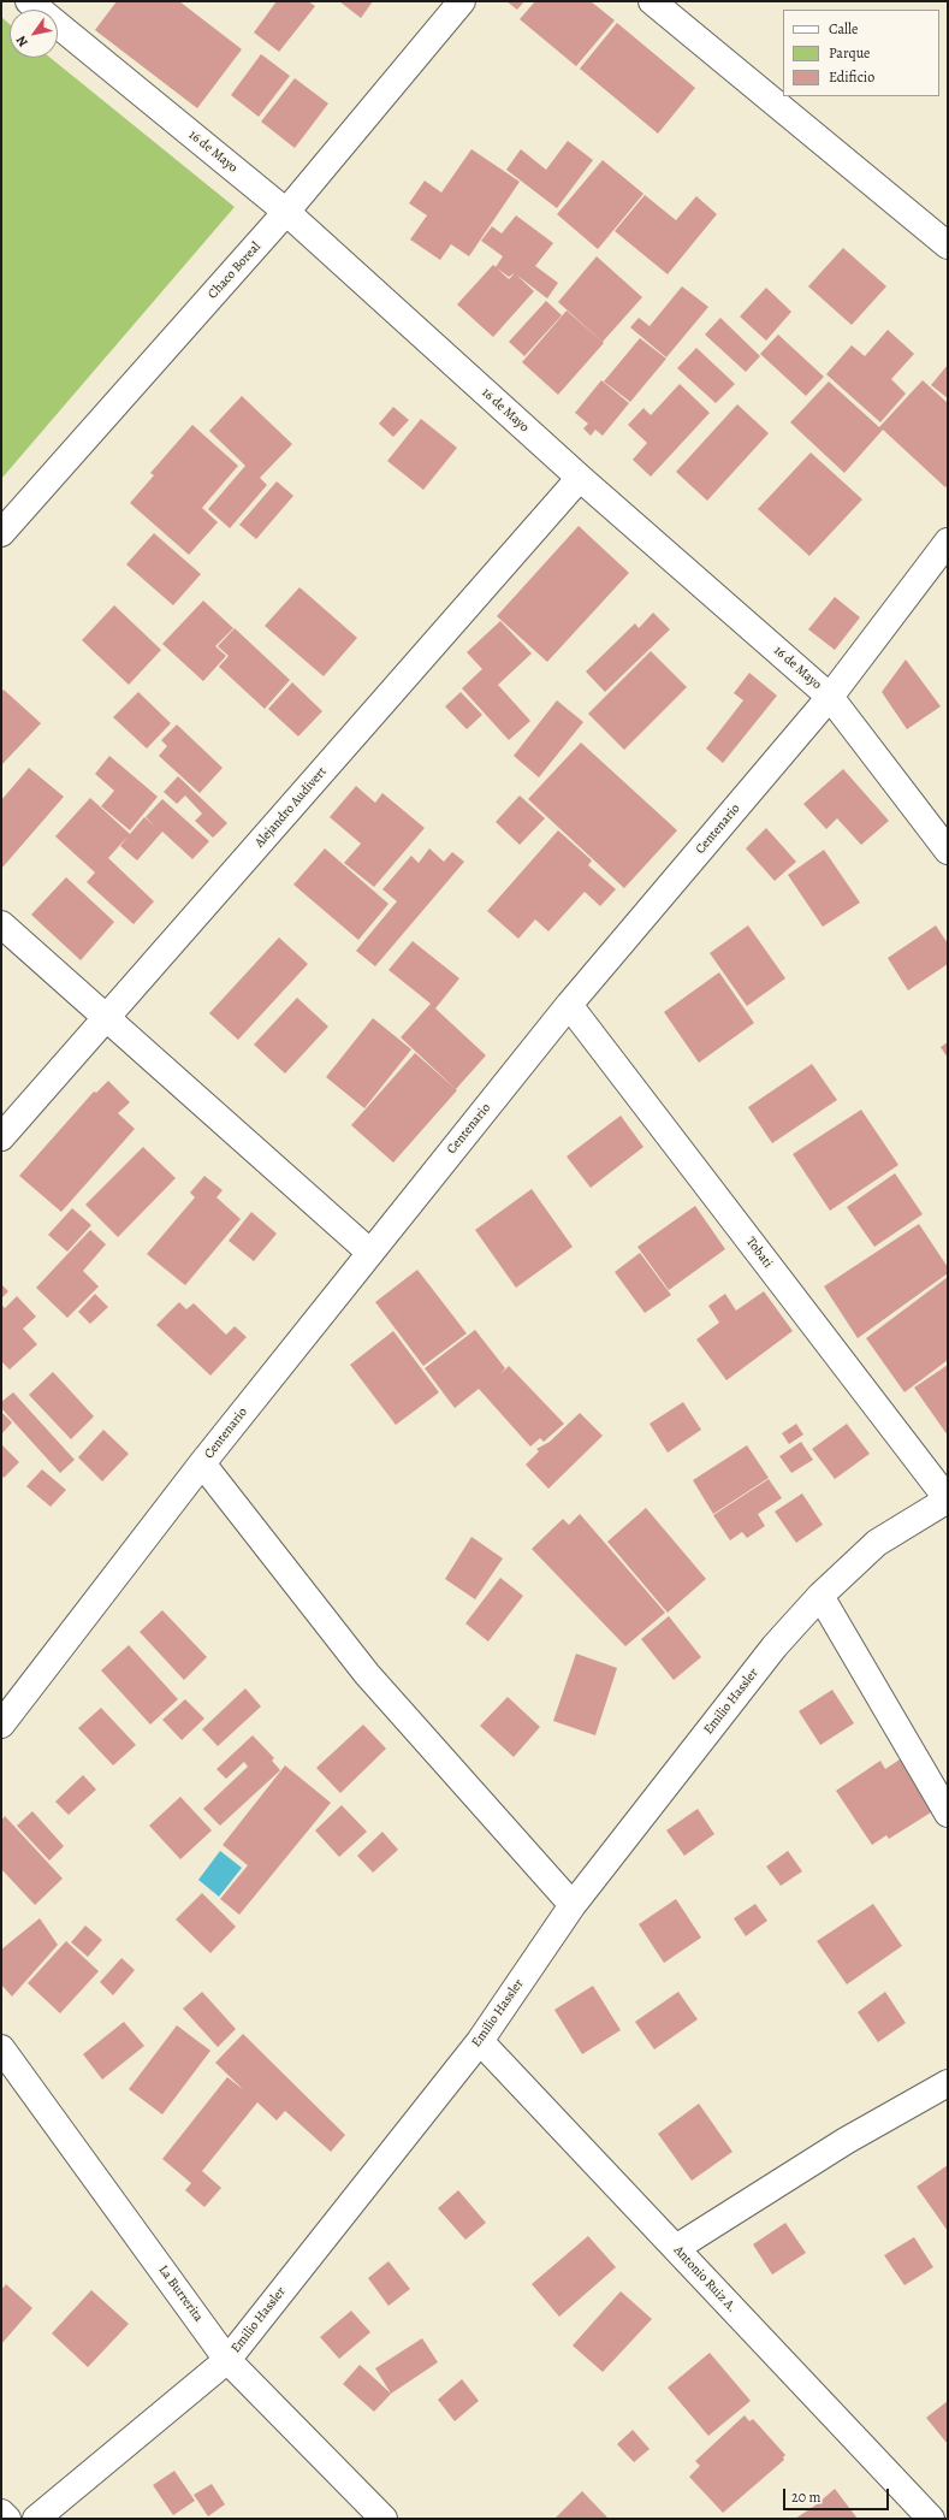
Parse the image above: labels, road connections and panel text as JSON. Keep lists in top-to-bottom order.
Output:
{
  "streets": {
    "street": [
      "16 de Mayo",
      "Chaco Boreal",
      "Alejandro Audivert",
      "Centenario",
      "Tobati",
      "Emilio Hassler",
      "Antonio Ruiz A.",
      "La Burrerita"
    ]
  },
  "crossings": [
    ["16 de Mayo", "Chaco Boreal"],
    ["16 de Mayo", "Alejandro Audivert"],
    ["16 de Mayo", "Centenario"],
    ["Centenario", "Tobati"],
    ["Tobati", "Emilio Hassler"],
    ["Emilio Hassler", "Antonio Ruiz A."],
    ["Emilio Hassler", "La Burrerita"]
  ],
  "legend": ["Calle", "Parque", "Edificio"],
  "scale_bar": "20 m",
  "north": "bottom left"
}
